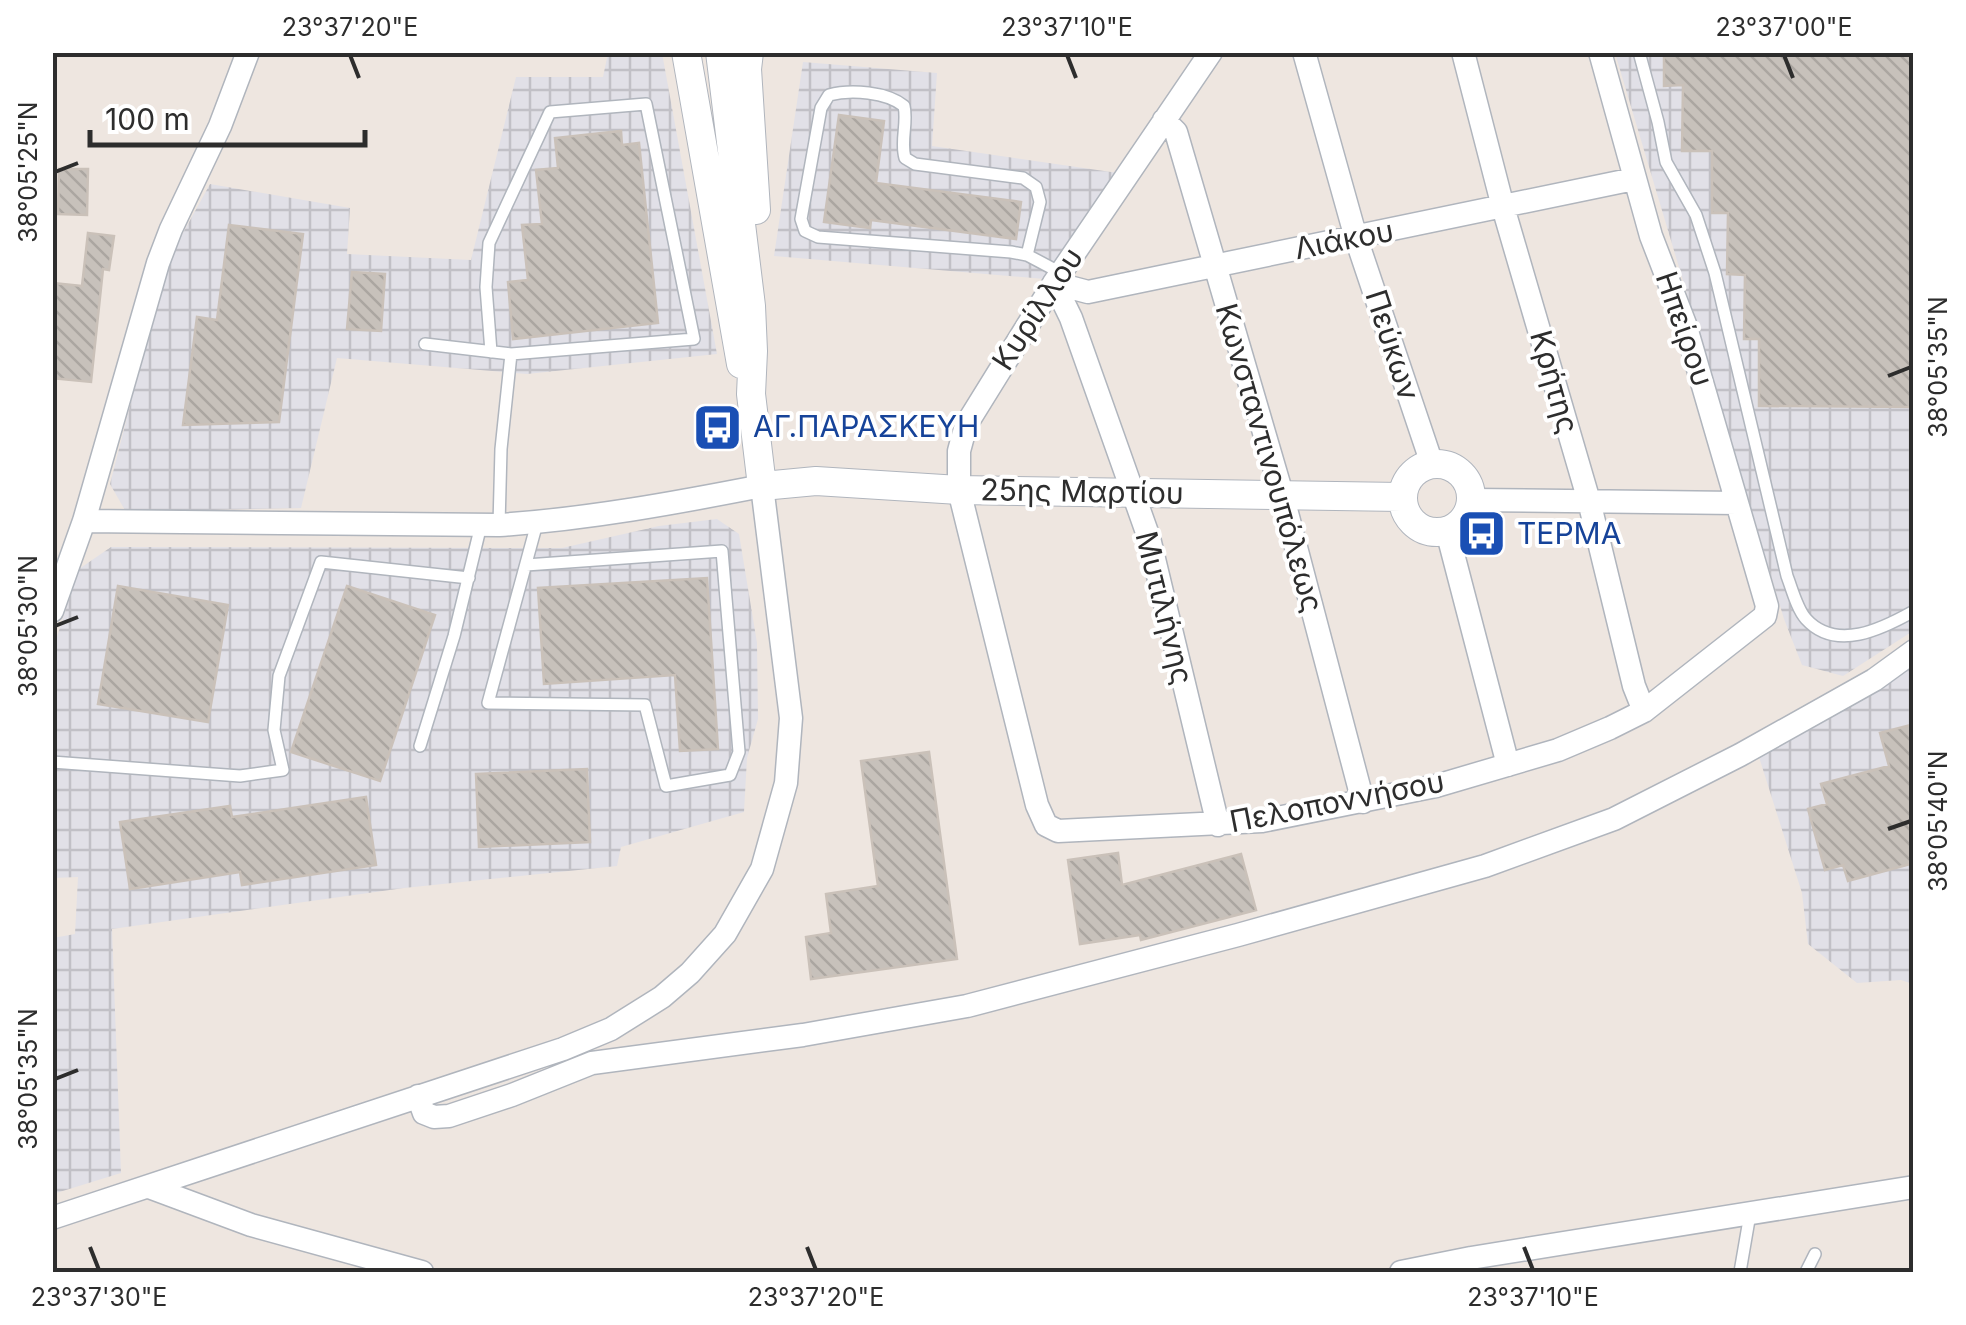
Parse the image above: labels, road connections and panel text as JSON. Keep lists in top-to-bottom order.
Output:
{
  "streets": {
    "street": [
      "Λιάκου",
      "Κυρίλλου",
      "Ηπείρου",
      "Πεύκων",
      "Κρήτης",
      "Κωνσταντινουπόλεως",
      "25ης Μαρτίου",
      "Μυτιλήνης",
      "Πελοποννήσου"
    ]
  },
  "crossings": [
    ["Λιάκου", "Κυρίλλου"],
    ["Λιάκου", "Ηπείρου"],
    ["Λιάκου", "Πεύκων"],
    ["Λιάκου", "Κρήτης"],
    ["Λιάκου", "Κωνσταντινουπόλεως"],
    ["Λιάκου", "Μυτιλήνης"],
    ["Κυρίλλου", "Κωνσταντινουπόλεως"],
    ["Κυρίλλου", "25ης Μαρτίου"],
    ["Κυρίλλου", "Μυτιλήνης"],
    ["Κυρίλλου", "Πελοποννήσου"],
    ["Ηπείρου", "Πελοποννήσου"],
    ["Πεύκων", "25ης Μαρτίου"],
    ["Κρήτης", "Πελοποννήσου"],
    ["Κωνσταντινουπόλεως", "25ης Μαρτίου"],
    ["Κωνσταντινουπόλεως", "Πελοποννήσου"],
    ["25ης Μαρτίου", "Μυτιλήνης"],
    ["Μυτιλήνης", "Πελοποννήσου"]
  ],
  "places": {
    "bus stop": ["ΑΓ.ΠΑΡΑΣΚΕΥΗ", "ΤΕΡΜΑ"]
  },
  "scale_bar": "100 m",
  "coordinates": [
    "23°37'20\"E",
    "23°37'10\"E",
    "23°37'00\"E",
    "38°05'25\"N",
    "38°05'35\"N",
    "38°05'30\"N",
    "38°05'40\"N",
    "23°37'30\"E"
  ]
}
